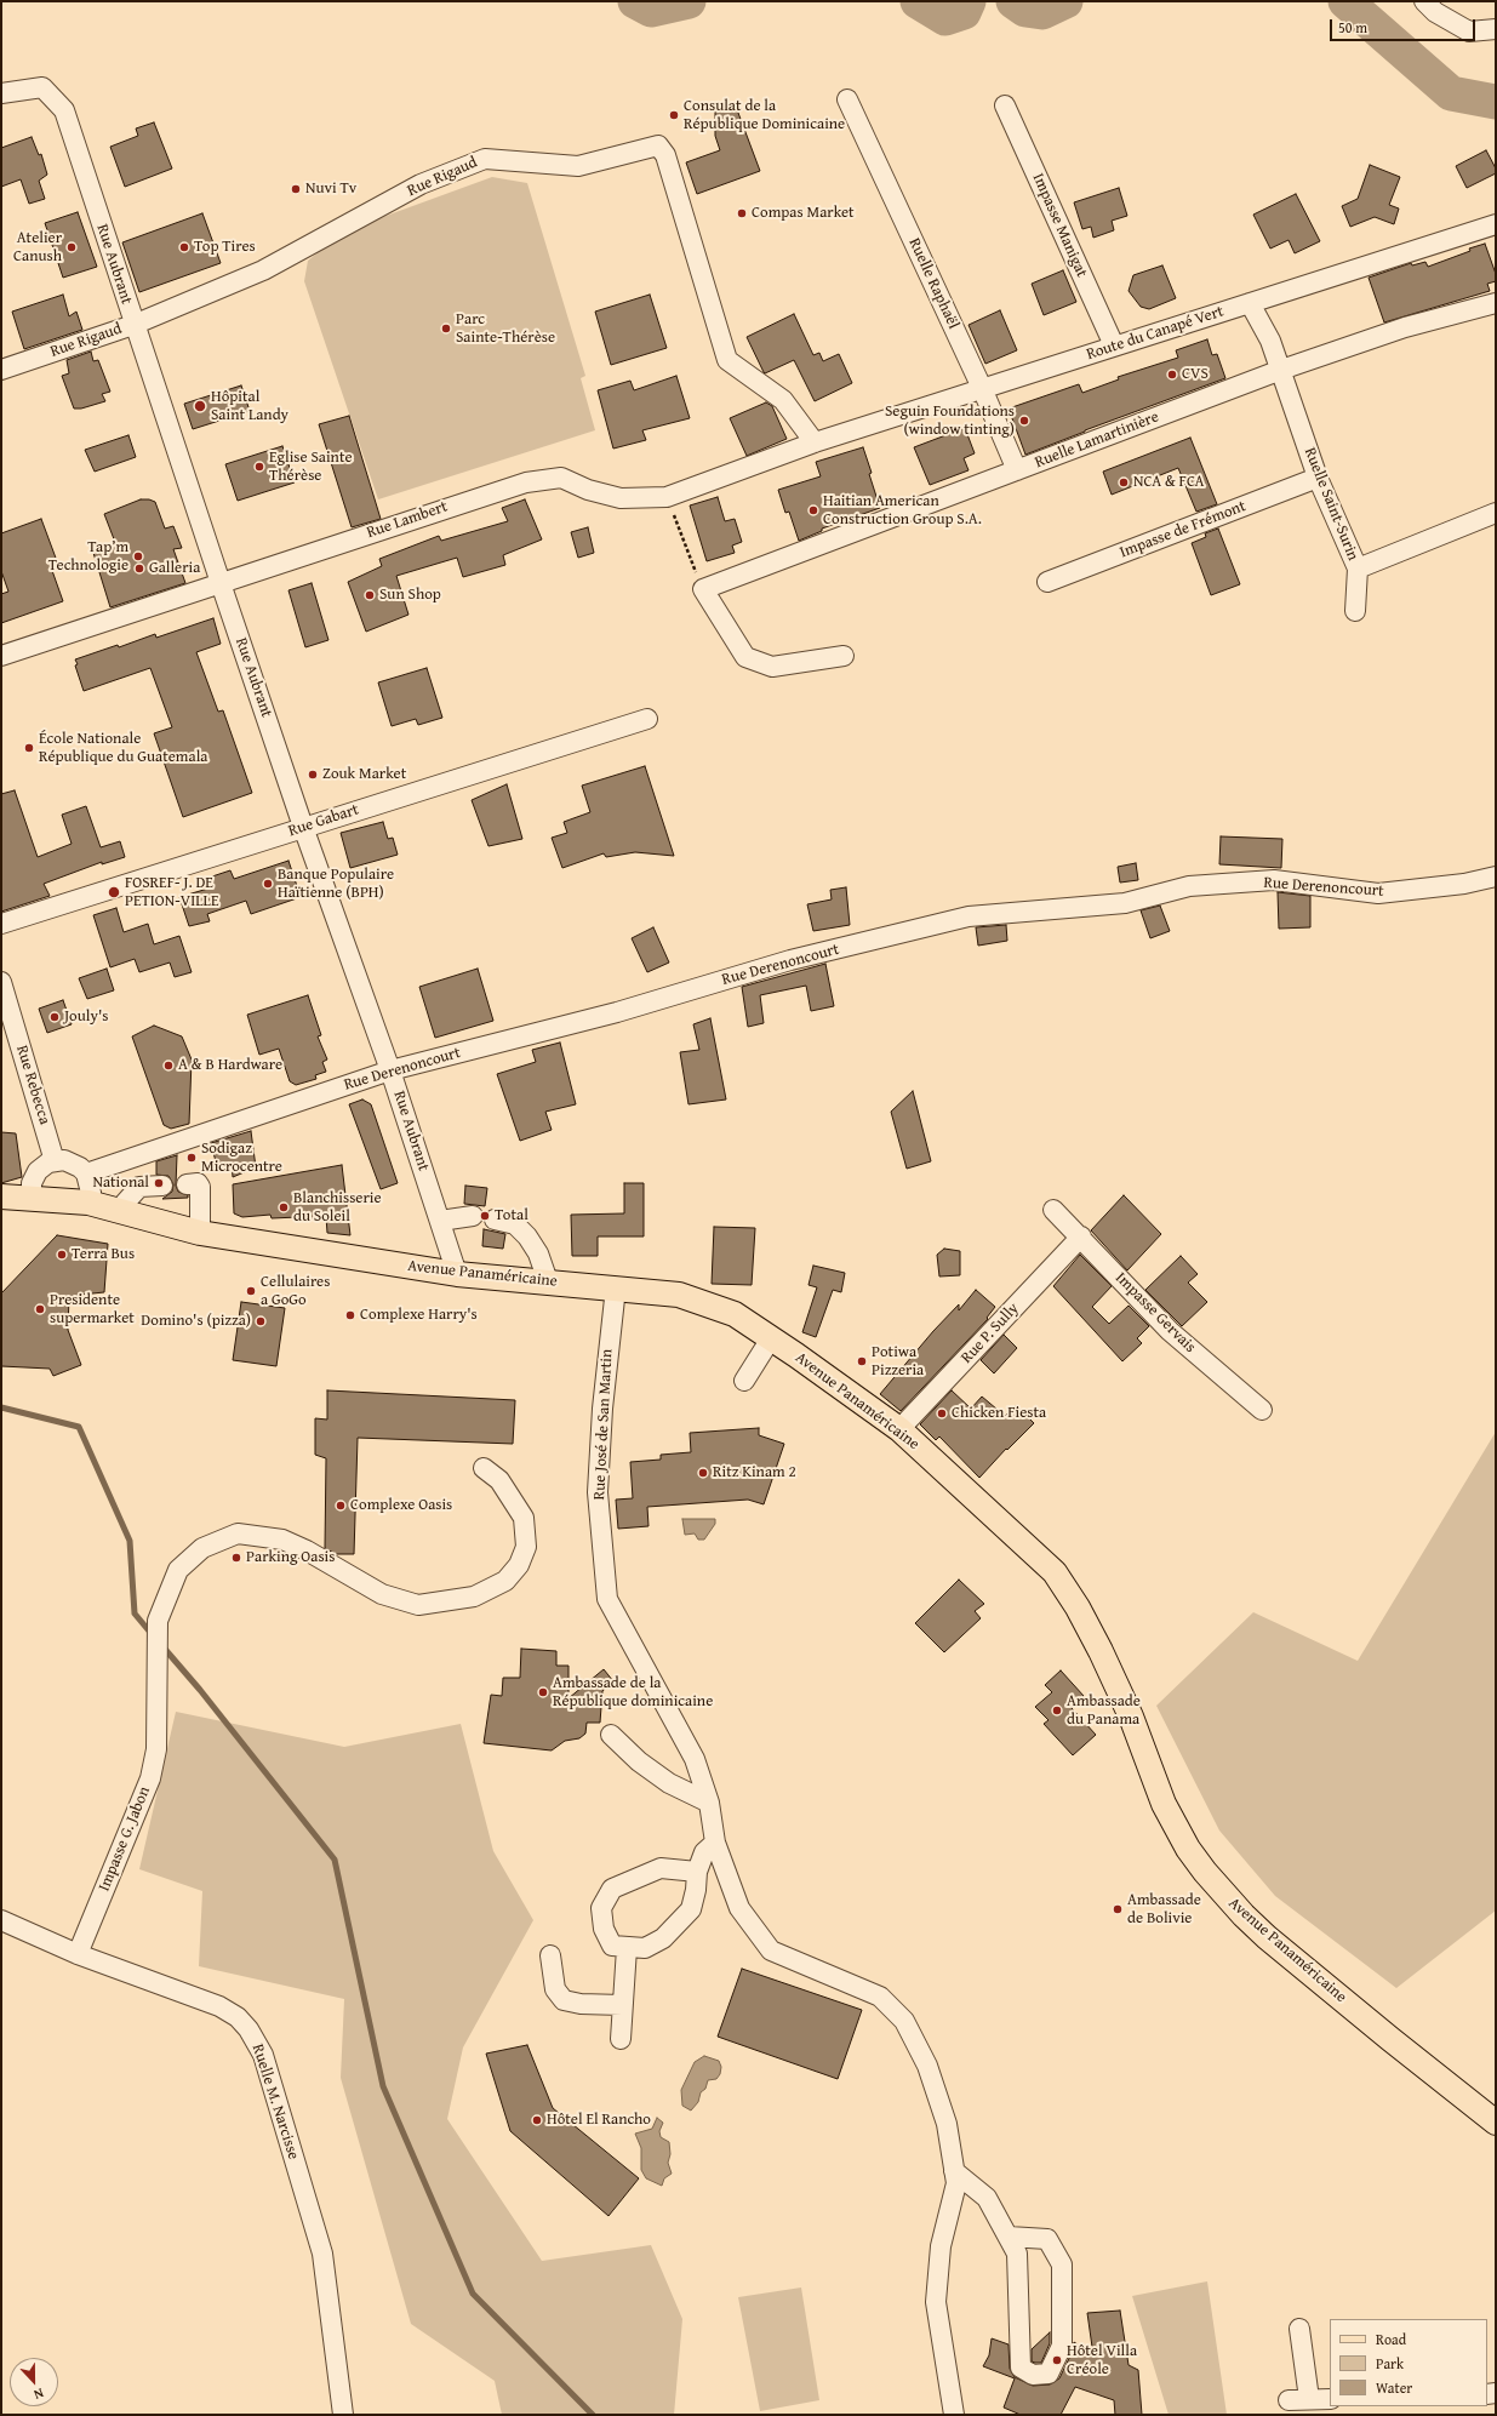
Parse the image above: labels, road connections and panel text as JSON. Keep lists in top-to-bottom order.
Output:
{
  "streets": {
    "main road": ["Avenue Panaméricaine"],
    "street": [
      "Rue Rigaud",
      "Impasse Manigat",
      "Rue Aubrant",
      "Ruelle Raphaël",
      "Route du Canapé Vert",
      "Ruelle Lamartinière",
      "Ruelle Saint-Surin",
      "Rue Lambert",
      "Impasse de Frémont",
      "Rue Gabart",
      "Rue Derenoncourt",
      "Rue Rebecca",
      "Impasse Gervais",
      "Rue P. Sully",
      "Rue José de San Martin",
      "Impasse G. Jabon",
      "Ruelle M. Narcisse"
    ]
  },
  "crossings": [
    ["Rue Rigaud", "Rue Aubrant"],
    ["Rue Rigaud", "Route du Canapé Vert"],
    ["Rue Rigaud", "Rue Lambert"],
    ["Impasse Manigat", "Route du Canapé Vert"],
    ["Rue Aubrant", "Rue Lambert"],
    ["Rue Aubrant", "Rue Gabart"],
    ["Rue Aubrant", "Rue Derenoncourt"],
    ["Rue Aubrant", "Avenue Panaméricaine"],
    ["Ruelle Raphaël", "Route du Canapé Vert"],
    ["Ruelle Raphaël", "Ruelle Lamartinière"],
    ["Route du Canapé Vert", "Ruelle Saint-Surin"],
    ["Route du Canapé Vert", "Rue Lambert"],
    ["Ruelle Lamartinière", "Ruelle Saint-Surin"],
    ["Ruelle Saint-Surin", "Impasse de Frémont"],
    ["Avenue Panaméricaine", "Rue P. Sully"],
    ["Avenue Panaméricaine", "Rue José de San Martin"],
    ["Impasse Gervais", "Rue P. Sully"],
    ["Impasse G. Jabon", "Ruelle M. Narcisse"]
  ],
  "places": [
    "Consulat de la République Dominicaine",
    "Nuvi Tv",
    "Compas Market",
    "Atelier Canush",
    "Top Tires",
    "Parc Sainte-Thérèse",
    "CVS",
    "Hôpital Saint Landy",
    "Seguin Foundations (window tinting)",
    "Eglise Sainte Thérèse",
    "NCA & FCA",
    "Haitian American Construction Group S.A.",
    "Tap’m Technologie",
    "Galleria",
    "Sun Shop",
    "École Nationale République du Guatemala",
    "Zouk Market",
    "Banque Populaire Haïtienne (BPH)",
    "FOSREF- J. DE PETION-VILLE",
    "Jouly's",
    "A & B Hardware",
    "Sodigaz Microcentre",
    "National",
    "Blanchisserie du Soleil",
    "Total",
    "Terra Bus",
    "Cellulaires a GoGo",
    "Presidente supermarket",
    "Complexe Harry's",
    "Domino's (pizza)",
    "Potiwa Pizzeria",
    "Chicken Fiesta",
    "Ritz Kinam 2",
    "Complexe Oasis",
    "Parking Oasis",
    "Ambassade de la République dominicaine",
    "Ambassade du Panama",
    "Ambassade de Bolivie",
    "Hôtel El Rancho",
    "Hôtel Villa Créole"
  ],
  "legend": ["Road", "Park", "Water"],
  "scale_bar": "50 m",
  "north": "bottom"
}
